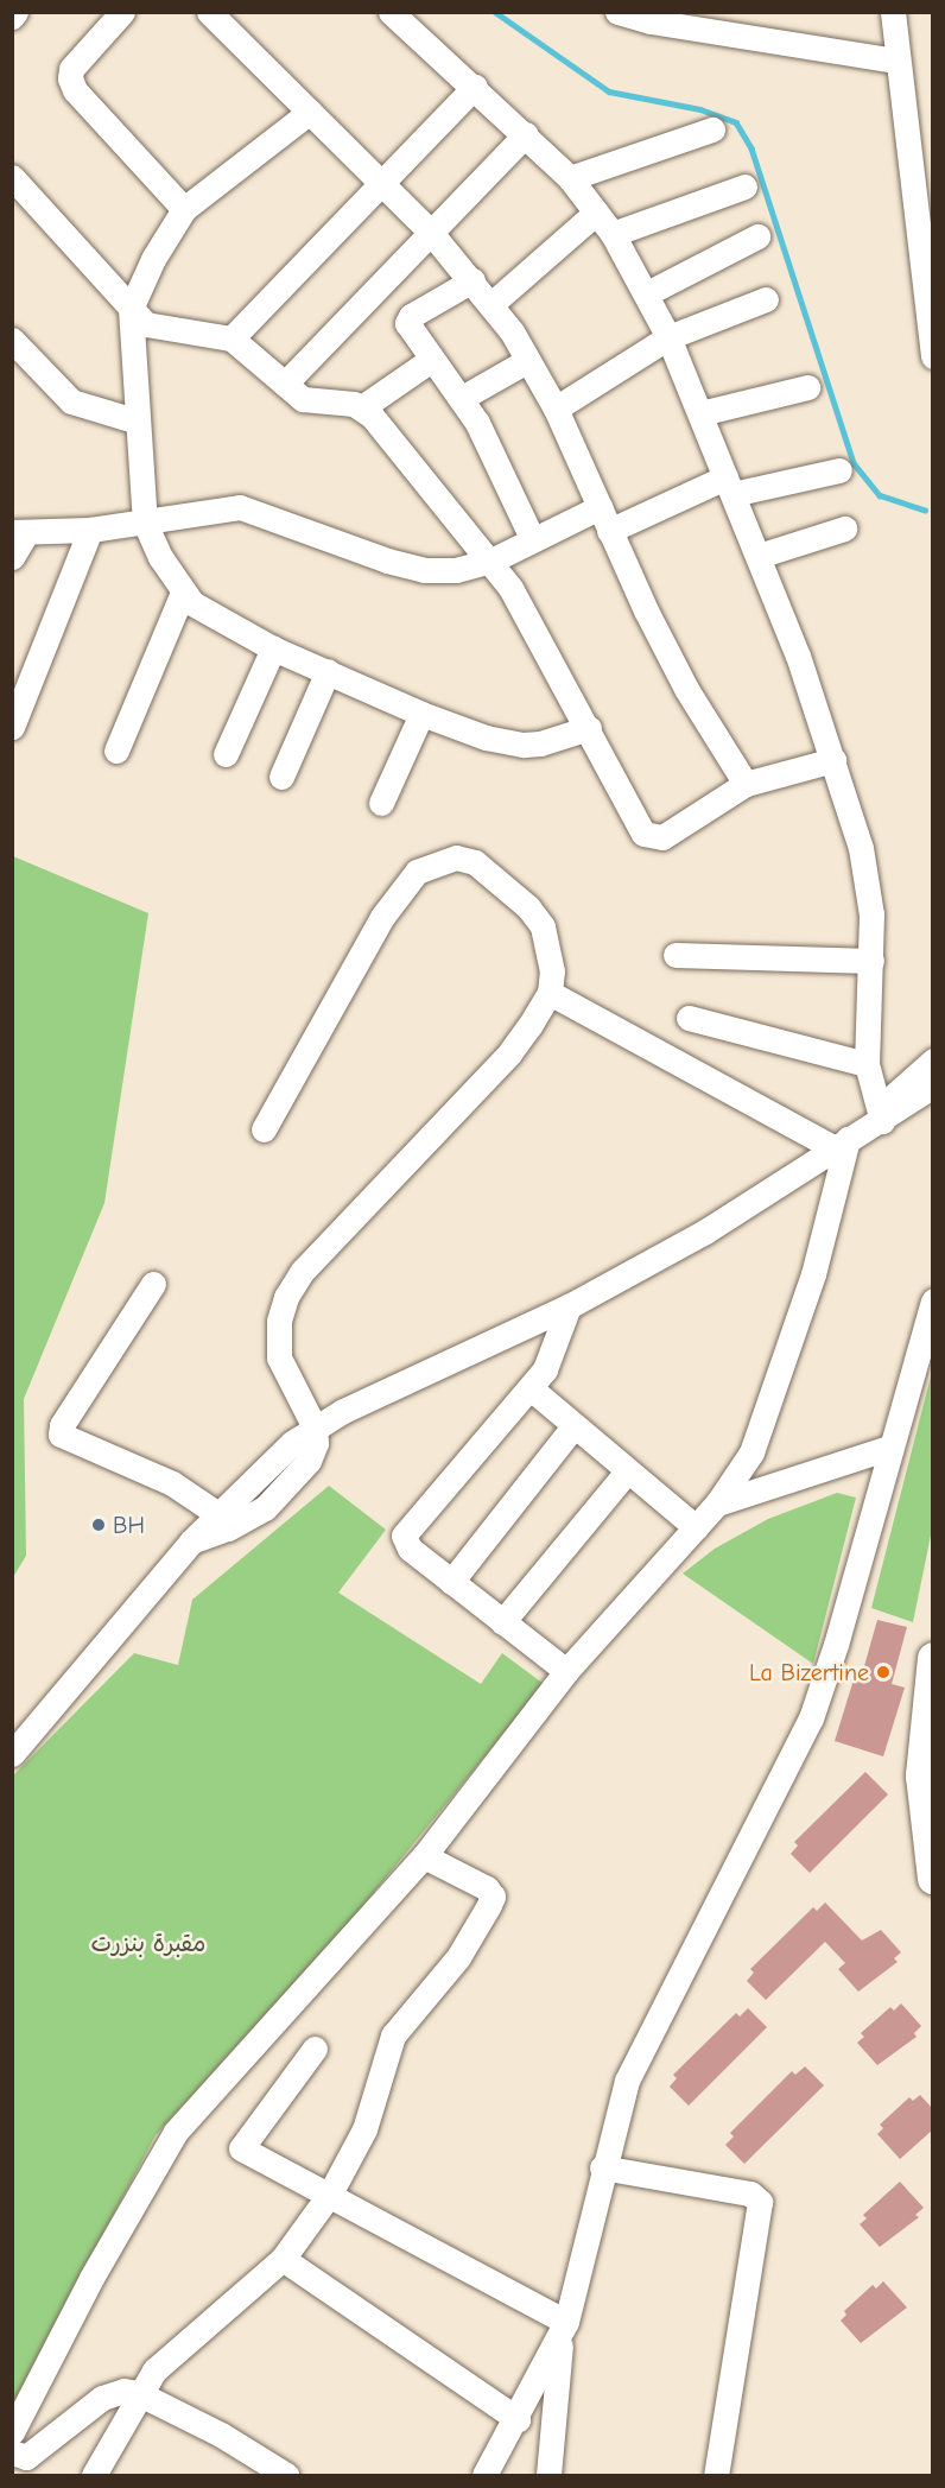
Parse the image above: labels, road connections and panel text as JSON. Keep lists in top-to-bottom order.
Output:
{
  "parks": ["مقبرة بنزرت"],
  "places": ["BH", "La Bizertine"]
}
